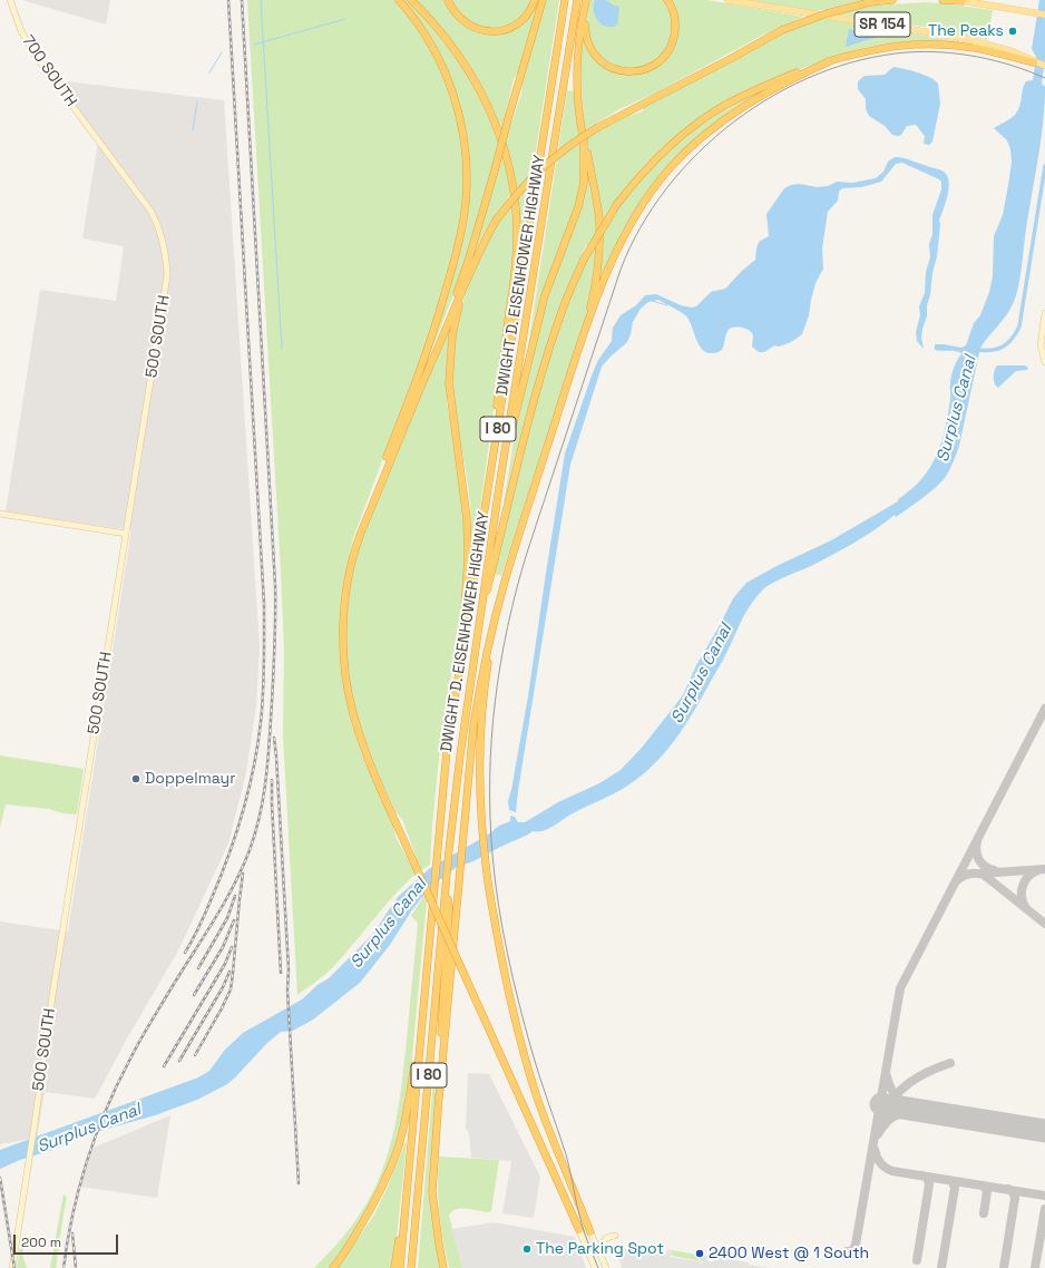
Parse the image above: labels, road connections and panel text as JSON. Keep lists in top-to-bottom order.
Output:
{
  "streets": {
    "highway": ["DWIGHT D. EISENHOWER HIGHWAY", "I 80"],
    "main road": ["SR 154"],
    "street": ["700 SOUTH", "500 SOUTH"]
  },
  "crossings": [
    ["700 SOUTH", "500 SOUTH"]
  ],
  "water": ["Surplus Canal"],
  "places": [
    "The Peaks",
    "Doppelmayr",
    "The Parking Spot",
    "2400 West @ 1 South"
  ],
  "scale_bar": "200 m"
}
